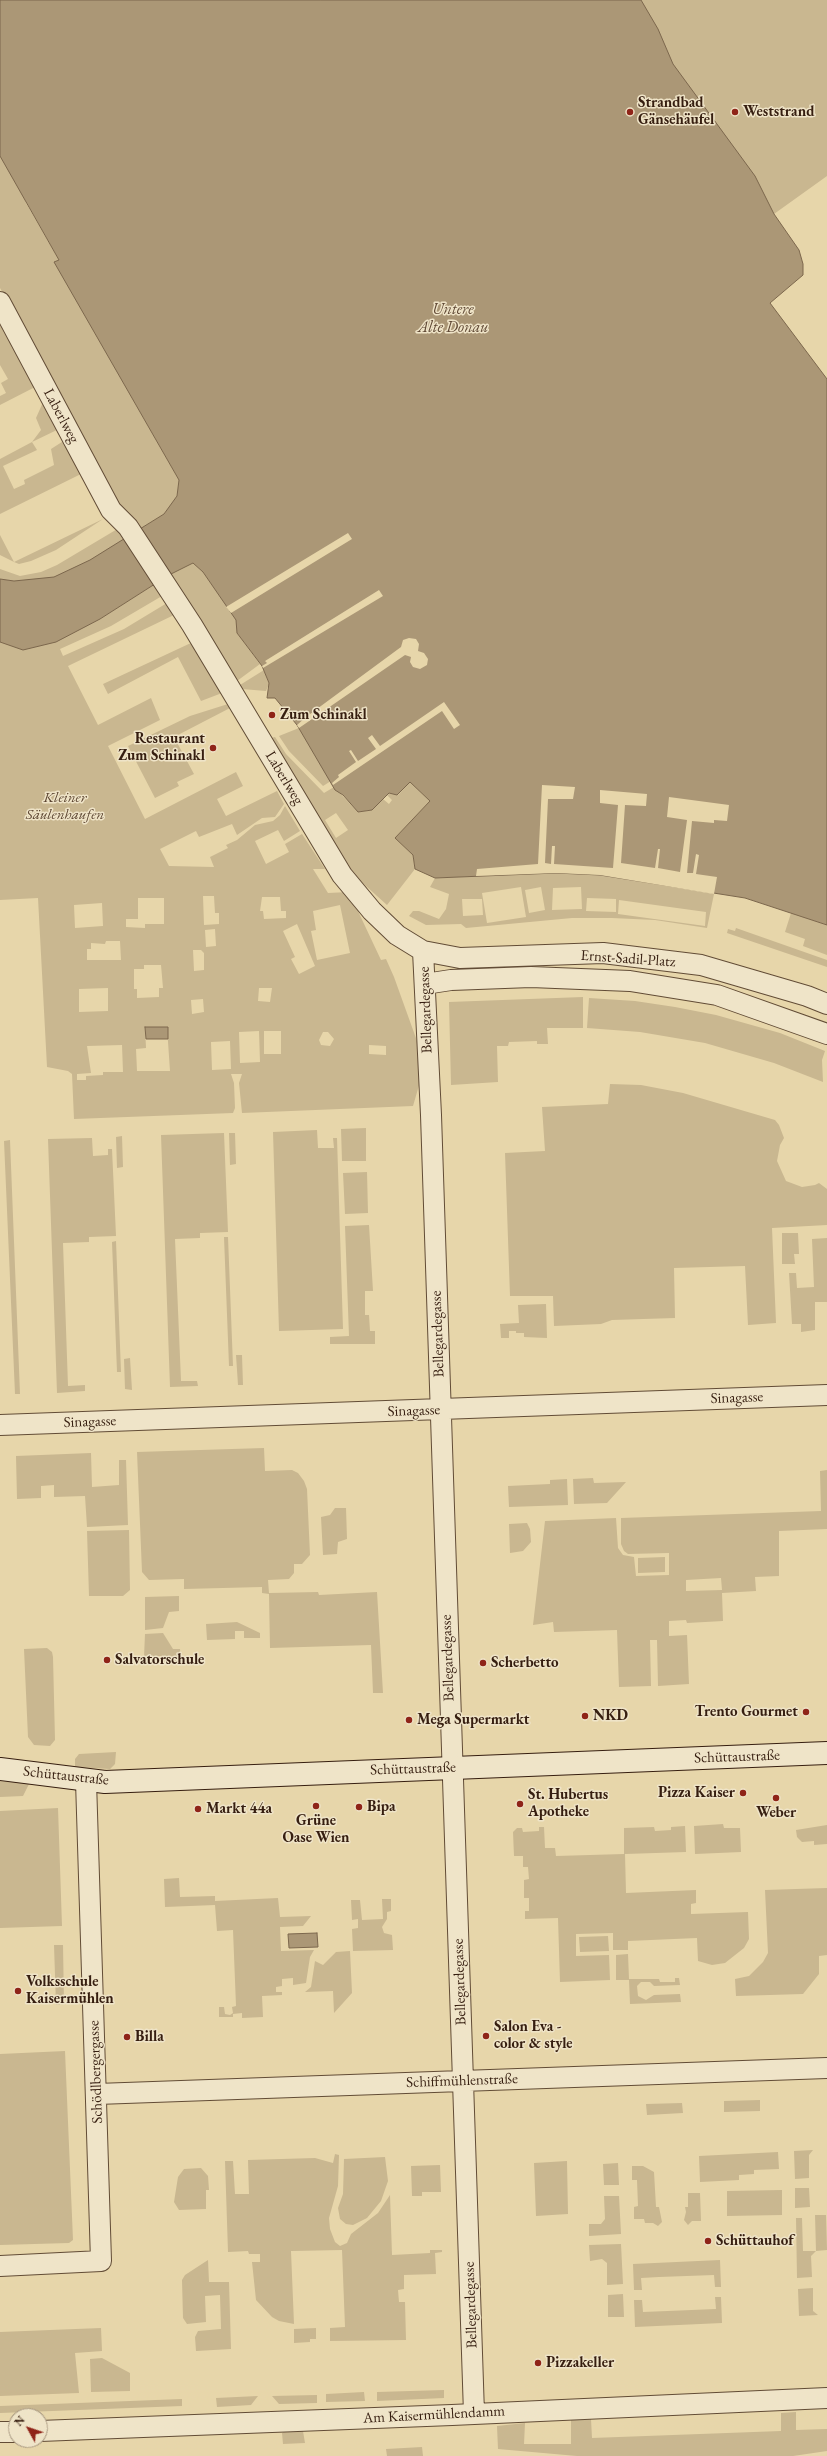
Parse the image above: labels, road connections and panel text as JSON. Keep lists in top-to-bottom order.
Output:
{
  "streets": {
    "street": [
      "Laberlweg",
      "Ernst-Sadil-Platz",
      "Bellegardegasse",
      "Sinagasse",
      "Schüttaustraße",
      "Schödlbergergasse",
      "Schiffmühlenstraße",
      "Am Kaisermühlendamm"
    ]
  },
  "crossings": [
    ["Laberlweg", "Ernst-Sadil-Platz"],
    ["Laberlweg", "Bellegardegasse"],
    ["Ernst-Sadil-Platz", "Bellegardegasse"],
    ["Bellegardegasse", "Sinagasse"],
    ["Bellegardegasse", "Schüttaustraße"],
    ["Bellegardegasse", "Schiffmühlenstraße"],
    ["Bellegardegasse", "Am Kaisermühlendamm"],
    ["Schüttaustraße", "Schödlbergergasse"],
    ["Schödlbergergasse", "Schiffmühlenstraße"]
  ],
  "water": ["Untere Alte Donau"],
  "parks": ["Kleiner Säulenhaufen"],
  "places": [
    "Strandbad Gänsehäufel",
    "Weststrand",
    "Zum Schinakl",
    "Restaurant Zum Schinakl",
    "Salvatorschule",
    "Scherbetto",
    "Trento Gourmet",
    "NKD",
    "Mega Supermarkt",
    "Pizza Kaiser",
    "Weber",
    "St. Hubertus Apotheke",
    "Grüne Oase Wien",
    "Bipa",
    "Markt 44a",
    "Volksschule Kaisermühlen",
    "Salon Eva - color & style",
    "Billa",
    "Schüttauhof",
    "Pizzakeller"
  ],
  "north": "top left"
}
